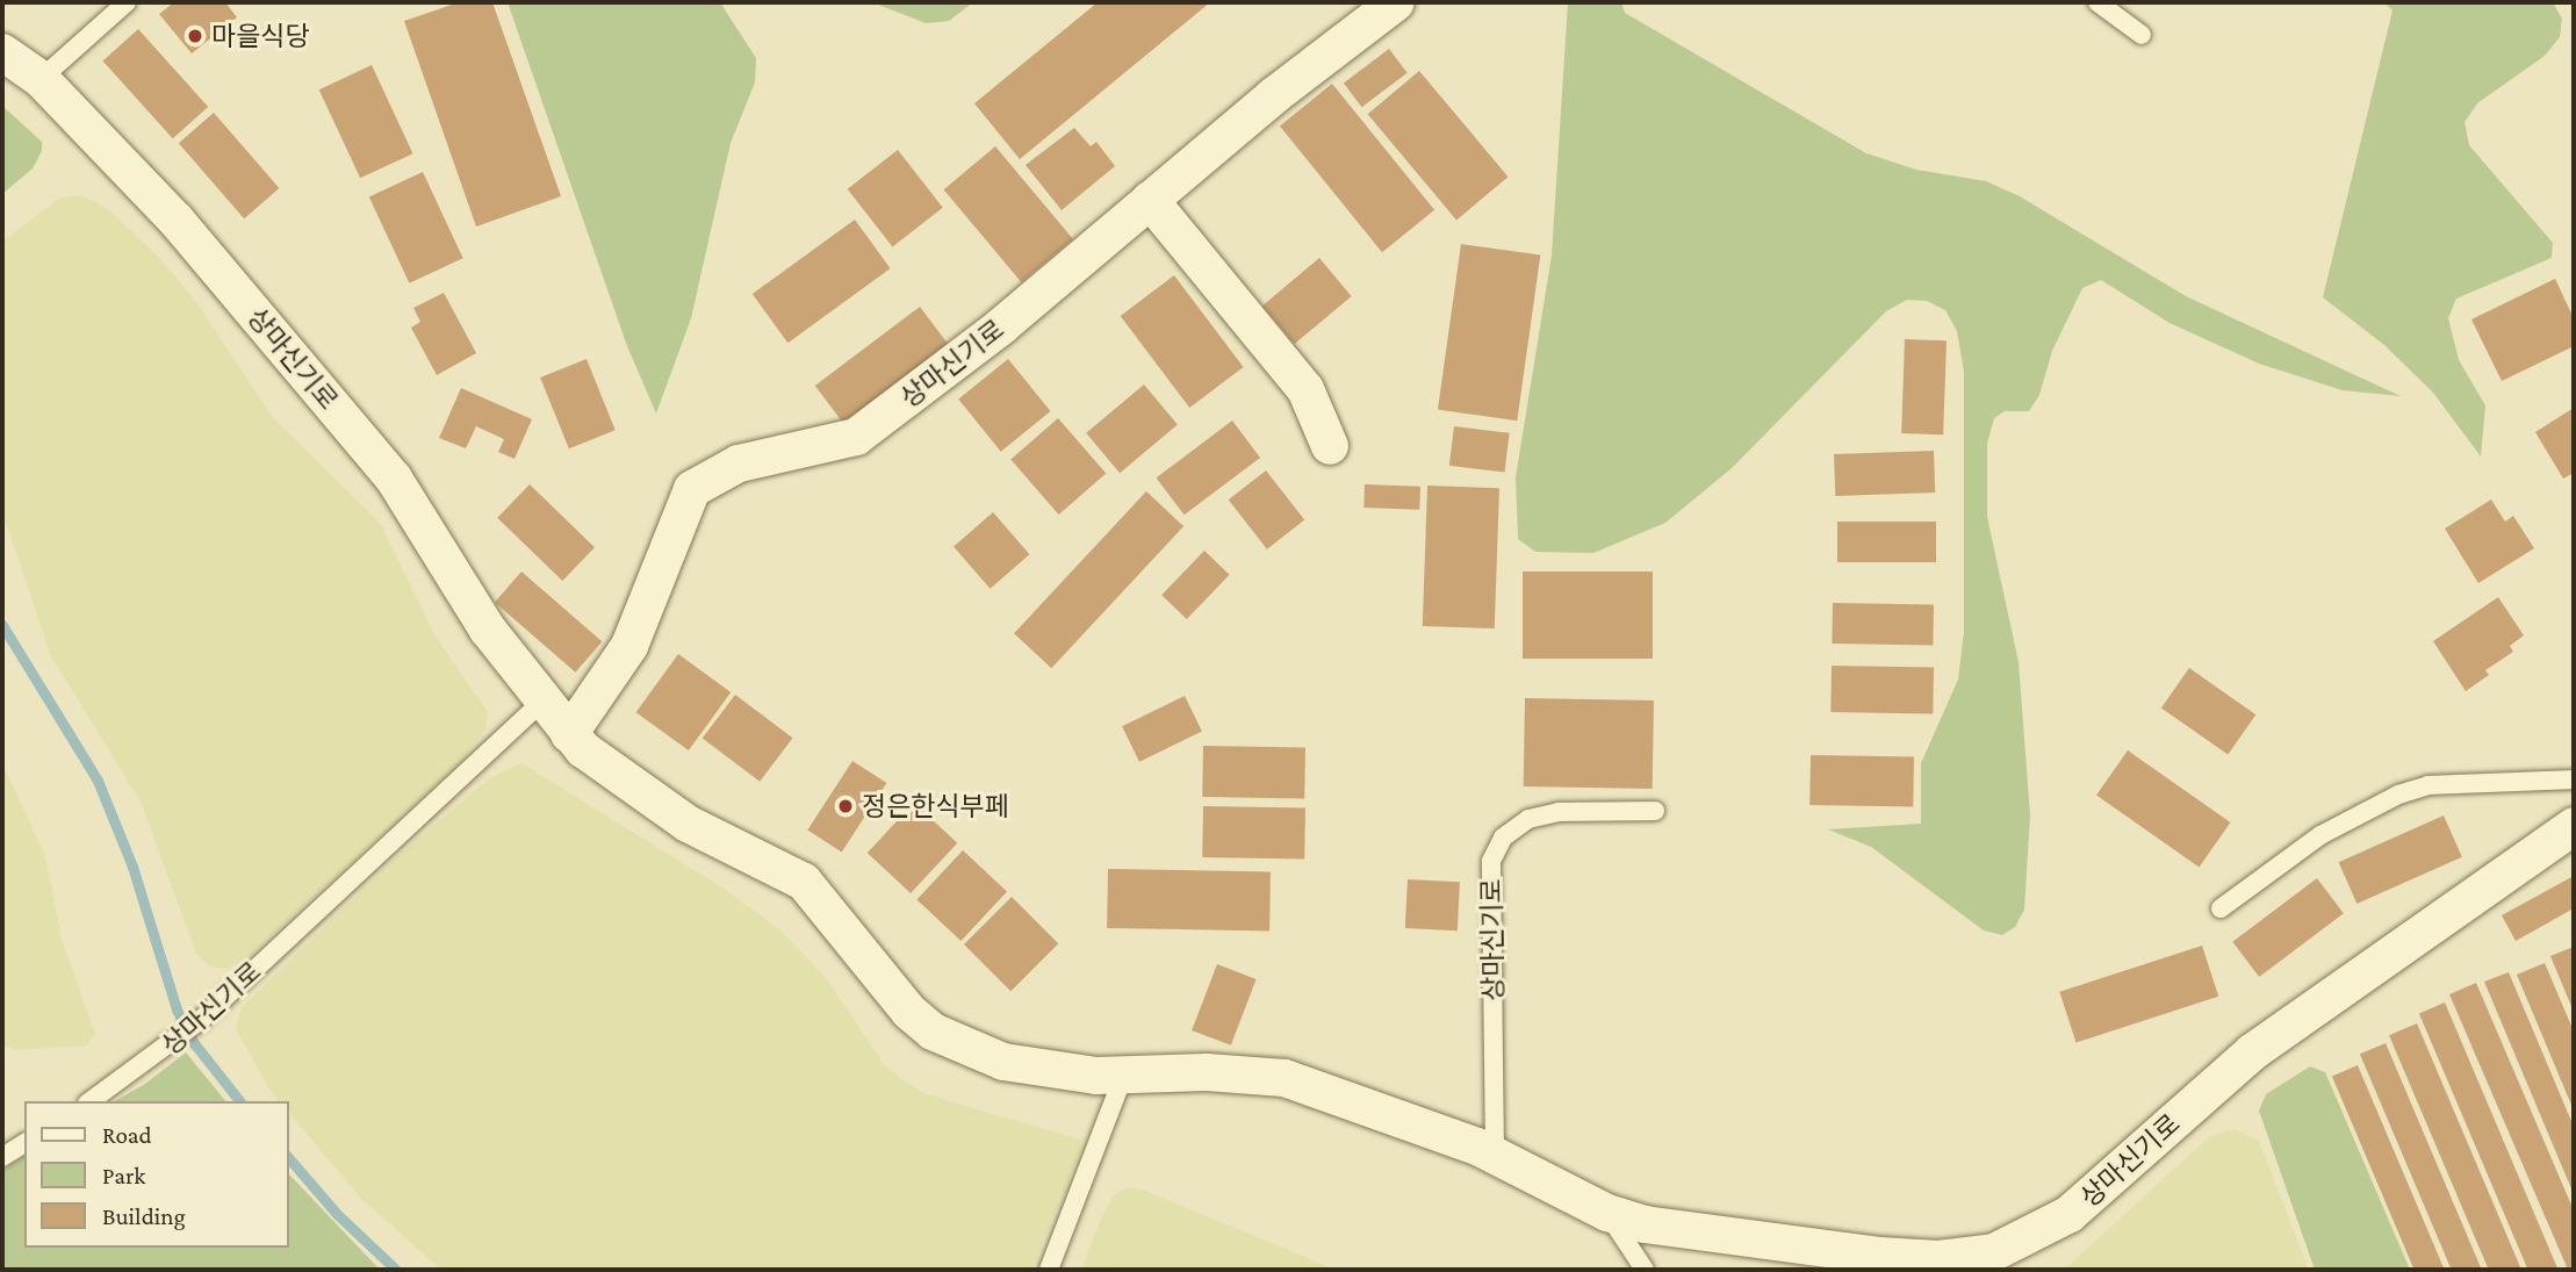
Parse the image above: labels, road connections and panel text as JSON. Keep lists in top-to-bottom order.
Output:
{
  "streets": {
    "street": ["상마신기로"]
  },
  "places": ["마을식당", "정은한식부페"],
  "legend": ["Road", "Park", "Building"]
}
